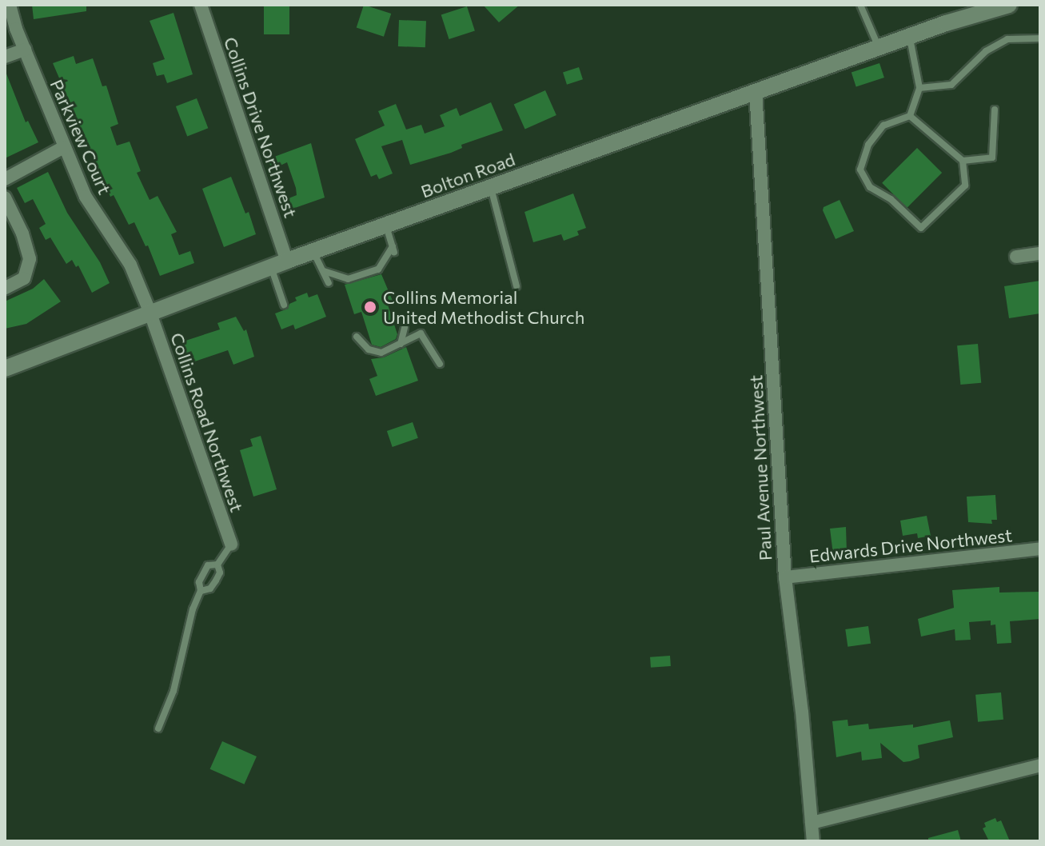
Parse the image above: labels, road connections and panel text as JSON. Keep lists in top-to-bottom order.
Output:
{
  "streets": {
    "street": [
      "Collins Drive Northwest",
      "Parkview Court",
      "Bolton Road",
      "Collins Road Northwest",
      "Paul Avenue Northwest",
      "Edwards Drive Northwest"
    ]
  },
  "crossings": [
    ["Collins Drive Northwest", "Bolton Road"],
    ["Parkview Court", "Bolton Road"],
    ["Parkview Court", "Collins Road Northwest"],
    ["Bolton Road", "Collins Road Northwest"],
    ["Bolton Road", "Paul Avenue Northwest"],
    ["Paul Avenue Northwest", "Edwards Drive Northwest"]
  ],
  "places": ["Collins Memorial United Methodist Church"]
}
